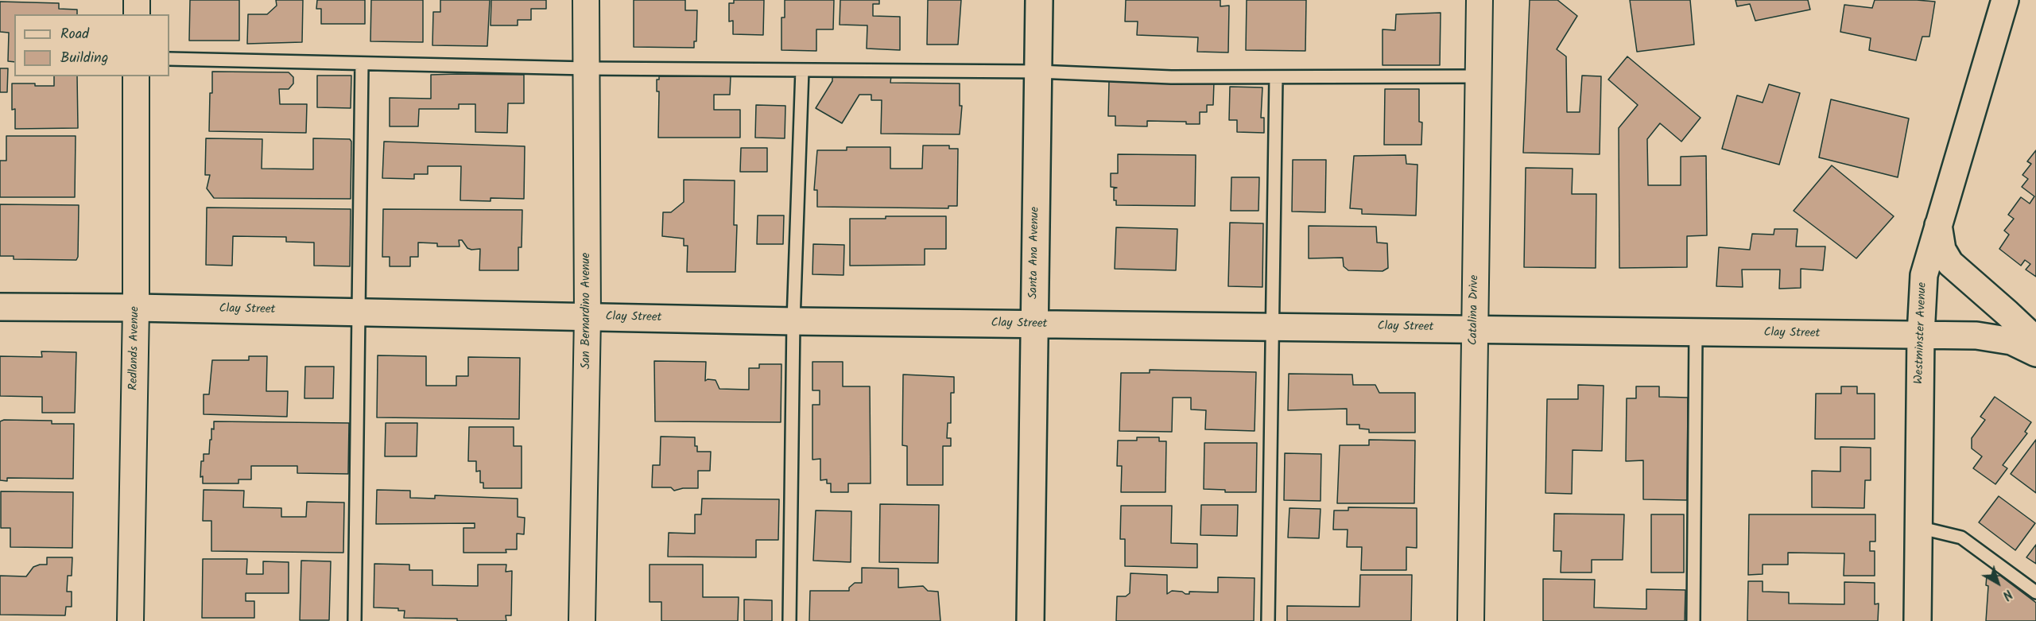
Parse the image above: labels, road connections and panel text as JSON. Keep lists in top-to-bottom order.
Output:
{
  "streets": {
    "street": [
      "Santa Ana Avenue",
      "Clay Street",
      "Catalina Drive",
      "San Bernardino Avenue",
      "Westminster Avenue",
      "Redlands Avenue"
    ]
  },
  "crossings": [
    ["Santa Ana Avenue", "Clay Street"],
    ["Clay Street", "Catalina Drive"],
    ["Clay Street", "San Bernardino Avenue"],
    ["Clay Street", "Westminster Avenue"],
    ["Clay Street", "Redlands Avenue"]
  ],
  "legend": ["Road", "Building"],
  "north": "bottom right"
}
